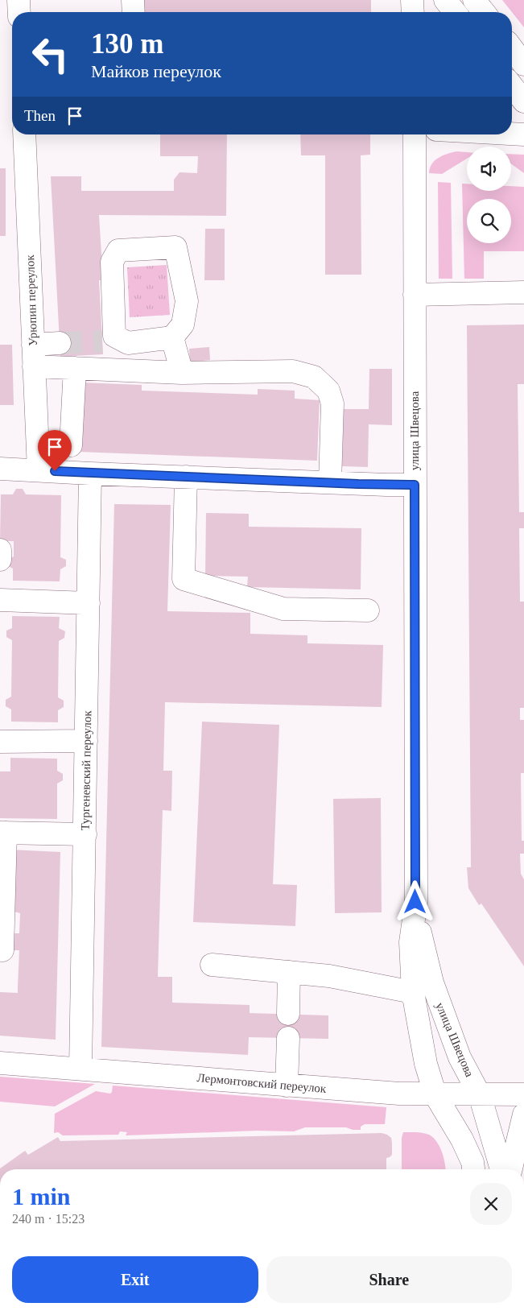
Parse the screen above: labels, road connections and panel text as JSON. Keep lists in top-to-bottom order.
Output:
{
  "streets": {
    "street": [
      "Урюпин переулок",
      "улица Швецова",
      "Тургеневский переулок",
      "Лермонтовский переулок"
    ]
  },
  "crossings": [
    ["улица Швецова", "Лермонтовский переулок"],
    ["Тургеневский переулок", "Лермонтовский переулок"]
  ],
  "page": {
    "turn": ["130 m", "Майков переулок"],
    "then": "Then",
    "heading": ["1 min", "240 m · 15:23"],
    "buttons": ["Exit", "Share"]
  }
}
